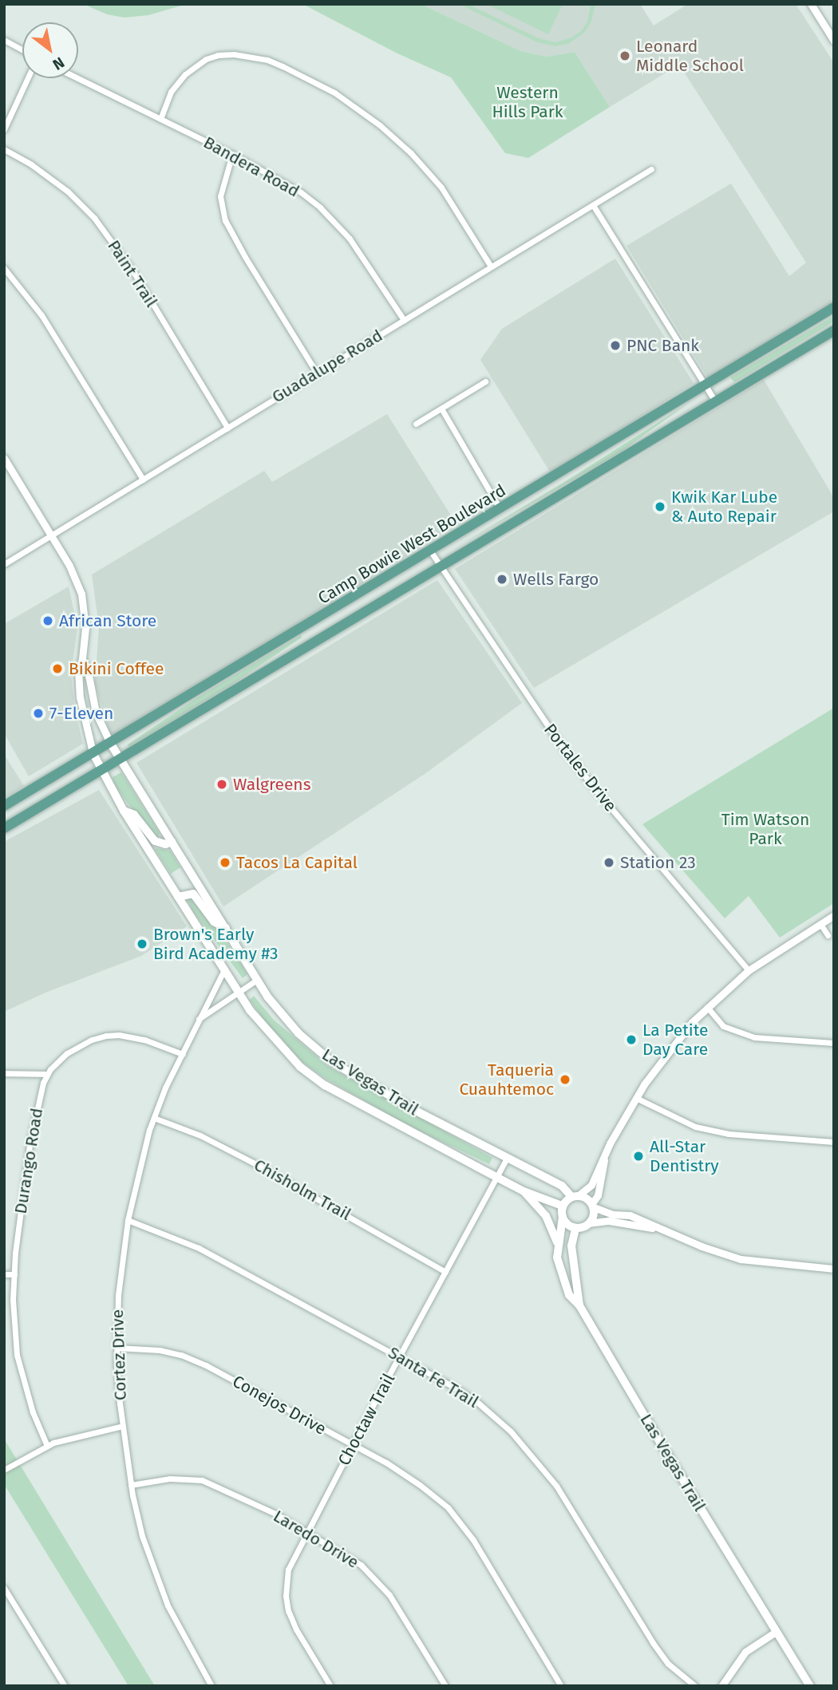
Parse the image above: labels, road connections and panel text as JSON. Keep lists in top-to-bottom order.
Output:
{
  "streets": {
    "main road": ["Camp Bowie West Boulevard", "Las Vegas Trail"],
    "street": [
      "Bandera Road",
      "Paint Trail",
      "Guadalupe Road",
      "Portales Drive",
      "Durango Road",
      "Chisholm Trail",
      "Cortez Drive",
      "Santa Fe Trail",
      "Conejos Drive",
      "Choctaw Trail",
      "Laredo Drive"
    ]
  },
  "crossings": [
    ["Bandera Road", "Guadalupe Road"],
    ["Paint Trail", "Guadalupe Road"],
    ["Camp Bowie West Boulevard", "Portales Drive"],
    ["Camp Bowie West Boulevard", "Las Vegas Trail"],
    ["Las Vegas Trail", "Cortez Drive"],
    ["Las Vegas Trail", "Choctaw Trail"],
    ["Chisholm Trail", "Cortez Drive"],
    ["Chisholm Trail", "Choctaw Trail"],
    ["Cortez Drive", "Santa Fe Trail"],
    ["Cortez Drive", "Conejos Drive"],
    ["Cortez Drive", "Laredo Drive"],
    ["Santa Fe Trail", "Choctaw Trail"],
    ["Conejos Drive", "Choctaw Trail"],
    ["Choctaw Trail", "Laredo Drive"]
  ],
  "parks": ["Western Hills Park", "Tim Watson Park"],
  "places": [
    "Leonard Middle School",
    "PNC Bank",
    "Kwik Kar Lube & Auto Repair",
    "Wells Fargo",
    "African Store",
    "Bikini Coffee",
    "7-Eleven",
    "Walgreens",
    "Tacos La Capital",
    "Station 23",
    "Brown's Early Bird Academy #3",
    "La Petite Day Care",
    "Taqueria Cuauhtemoc",
    "All-Star Dentistry"
  ],
  "north": "bottom right"
}
